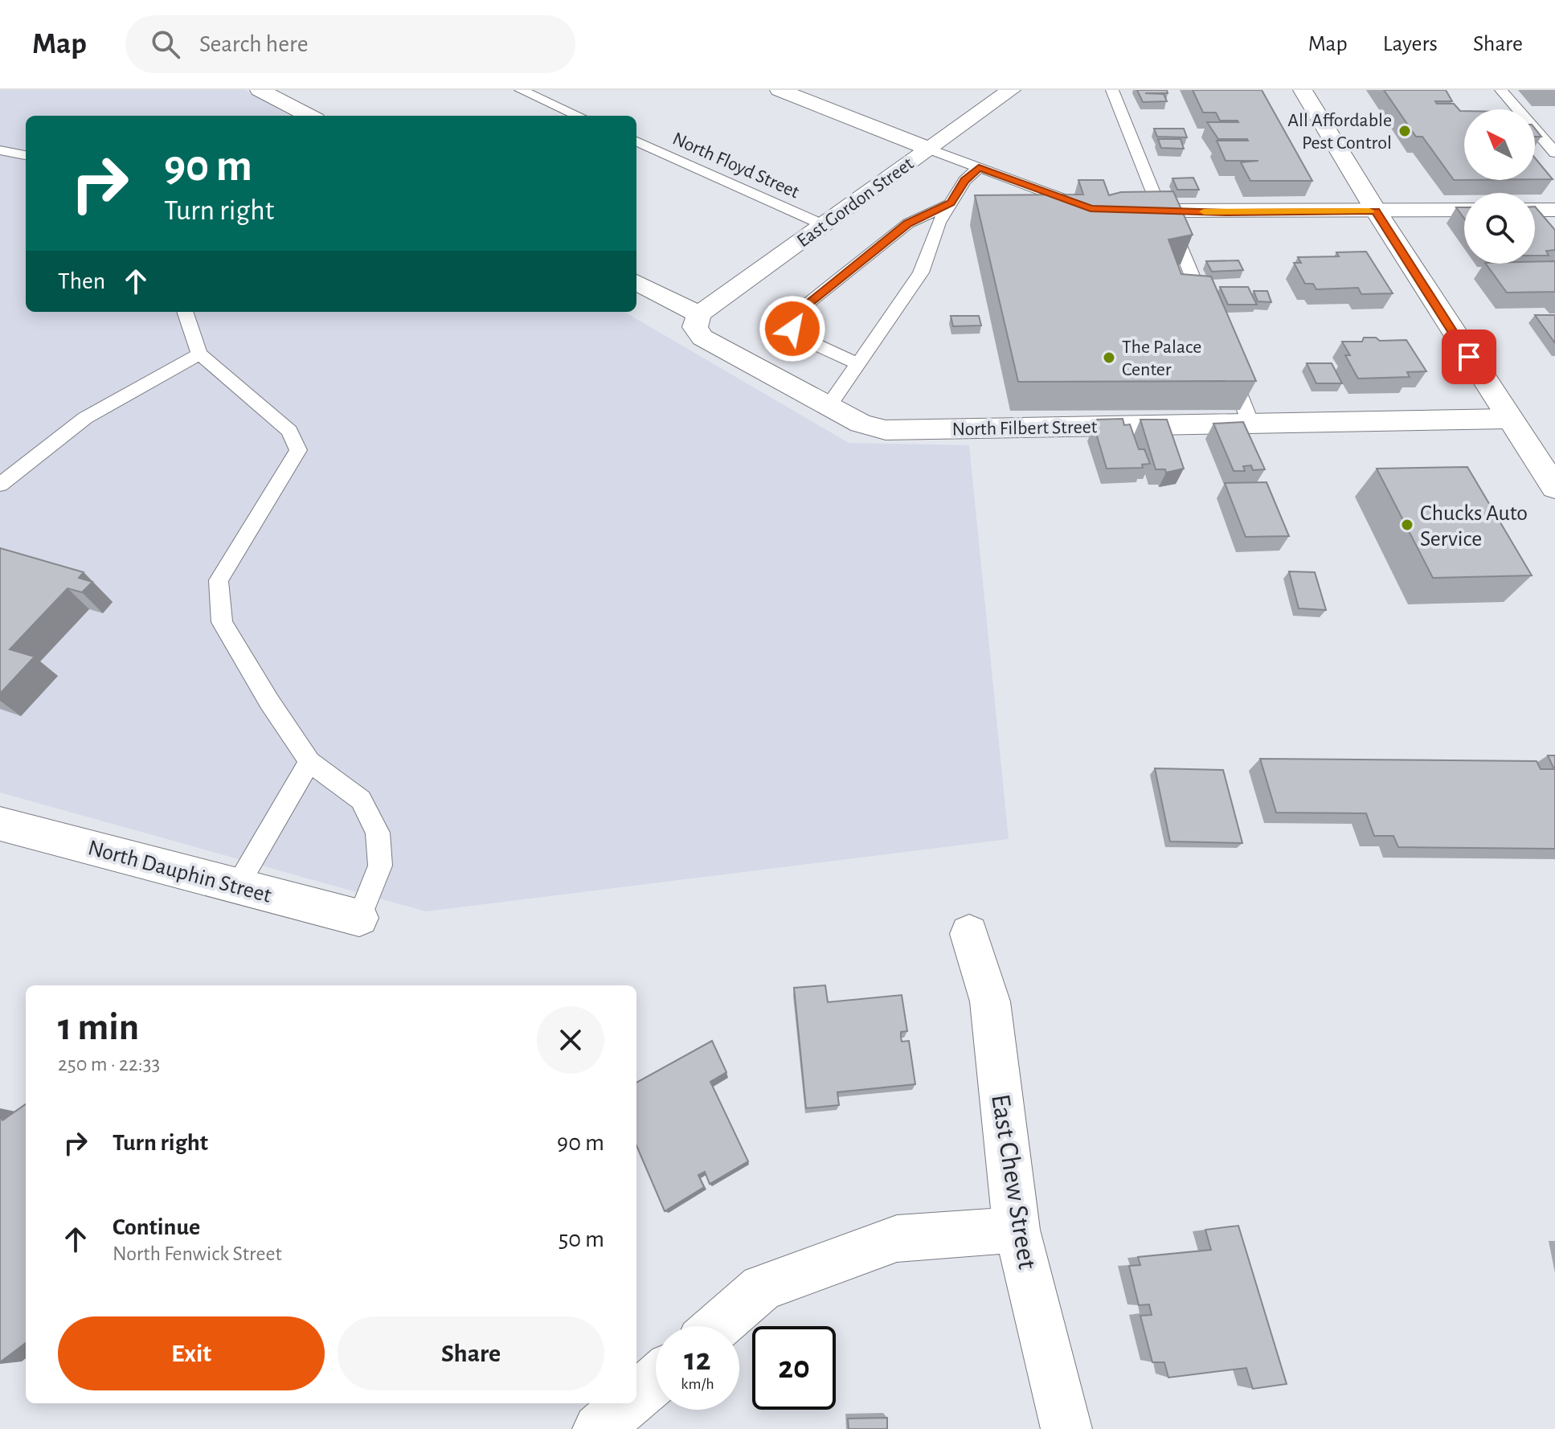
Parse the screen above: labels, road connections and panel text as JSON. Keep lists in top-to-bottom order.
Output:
{
  "streets": {
    "street": [
      "East Gordon Street",
      "North Filbert Street",
      "North Dauphin Street",
      "East Chew Street"
    ],
    "lane": ["North Floyd Street"]
  },
  "crossings": [
    ["North Floyd Street", "East Gordon Street"],
    ["East Gordon Street", "North Filbert Street"]
  ],
  "places": ["All Affordable Pest Control", "The Palace Center", "Chucks Auto Service"],
  "north": "top left",
  "page": {
    "header": "Map",
    "search": "Search here",
    "nav": ["Map", "Layers", "Share"],
    "turn": ["90 m", "Turn right"],
    "then": "Then",
    "heading": ["1 min", "250 m · 22:33"],
    "list": [
      {
        "name": "Turn right",
        "value": "90 m"
      },
      {
        "name": "Continue",
        "note": "North Fenwick Street",
        "value": "50 m"
      }
    ],
    "buttons": ["Exit", "Share"],
    "speed": "12 km/h",
    "limit": "20"
  }
}
